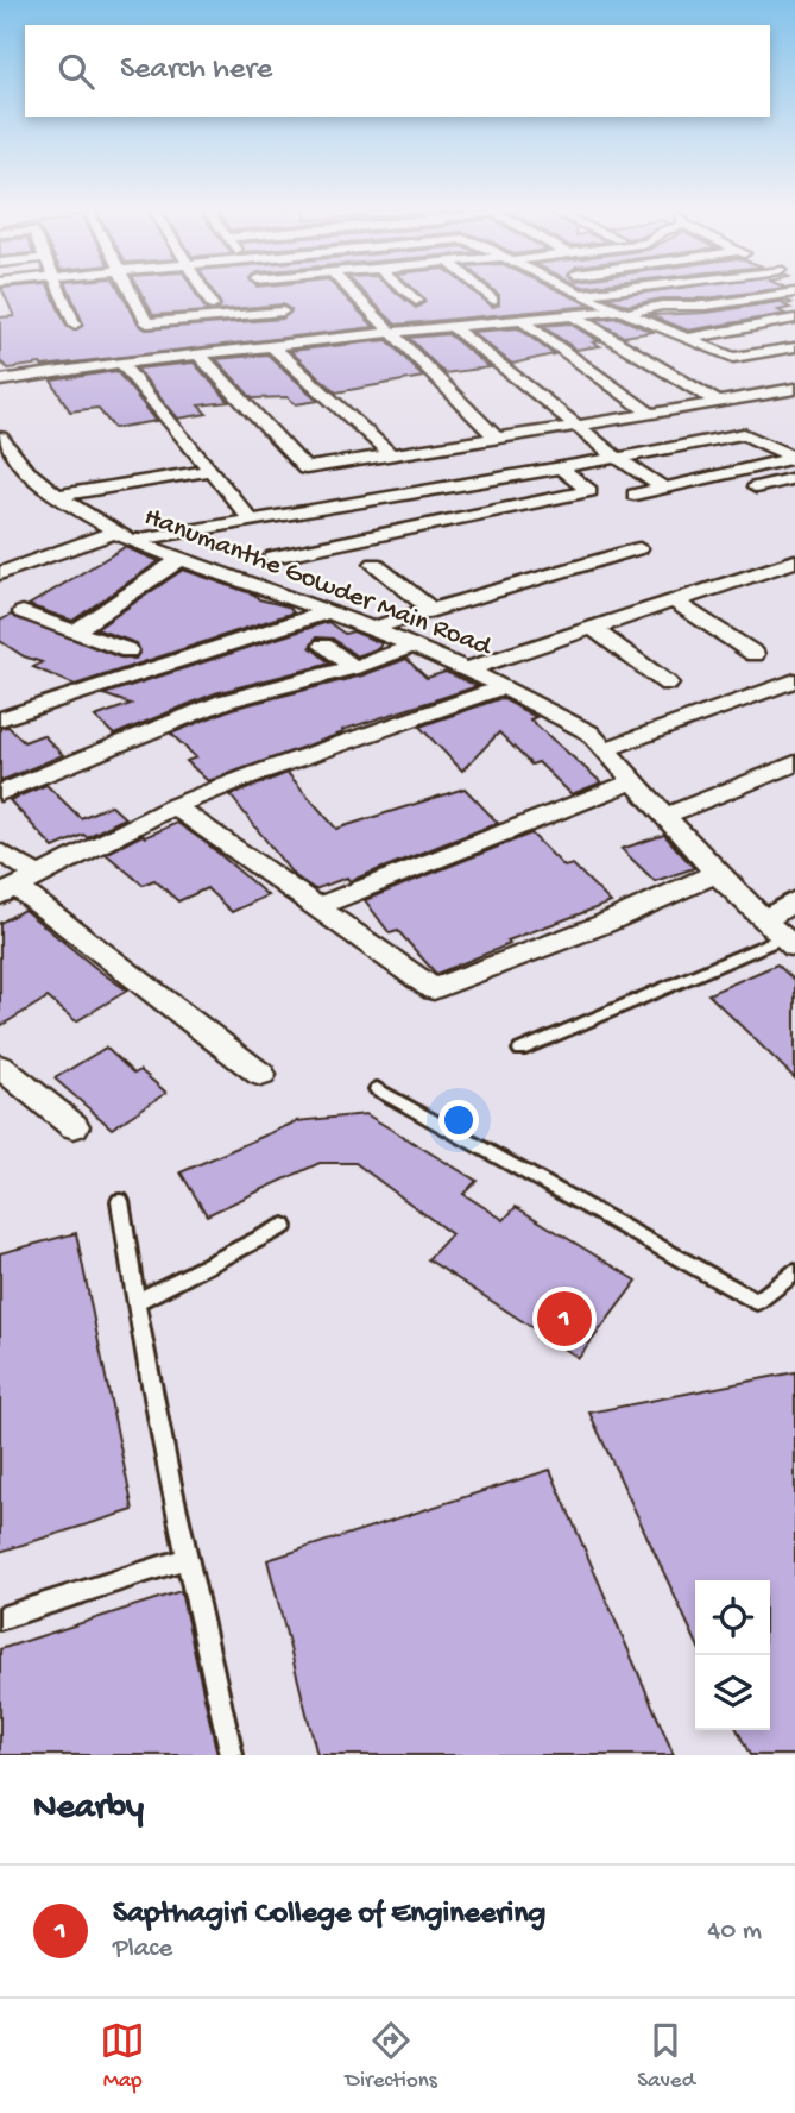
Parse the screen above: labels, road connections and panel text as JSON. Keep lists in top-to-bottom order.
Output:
{
  "streets": {
    "street": ["Hanumanthe Gowder Main Road"]
  },
  "page": {
    "search": "Search here",
    "pins": "1",
    "heading": "Nearby",
    "list": [
      {
        "mark": "1",
        "name": "Sapthagiri College of Engineering",
        "note": "Place",
        "value": "40 m"
      }
    ],
    "nav": ["Map", "Directions", "Saved"]
  }
}
